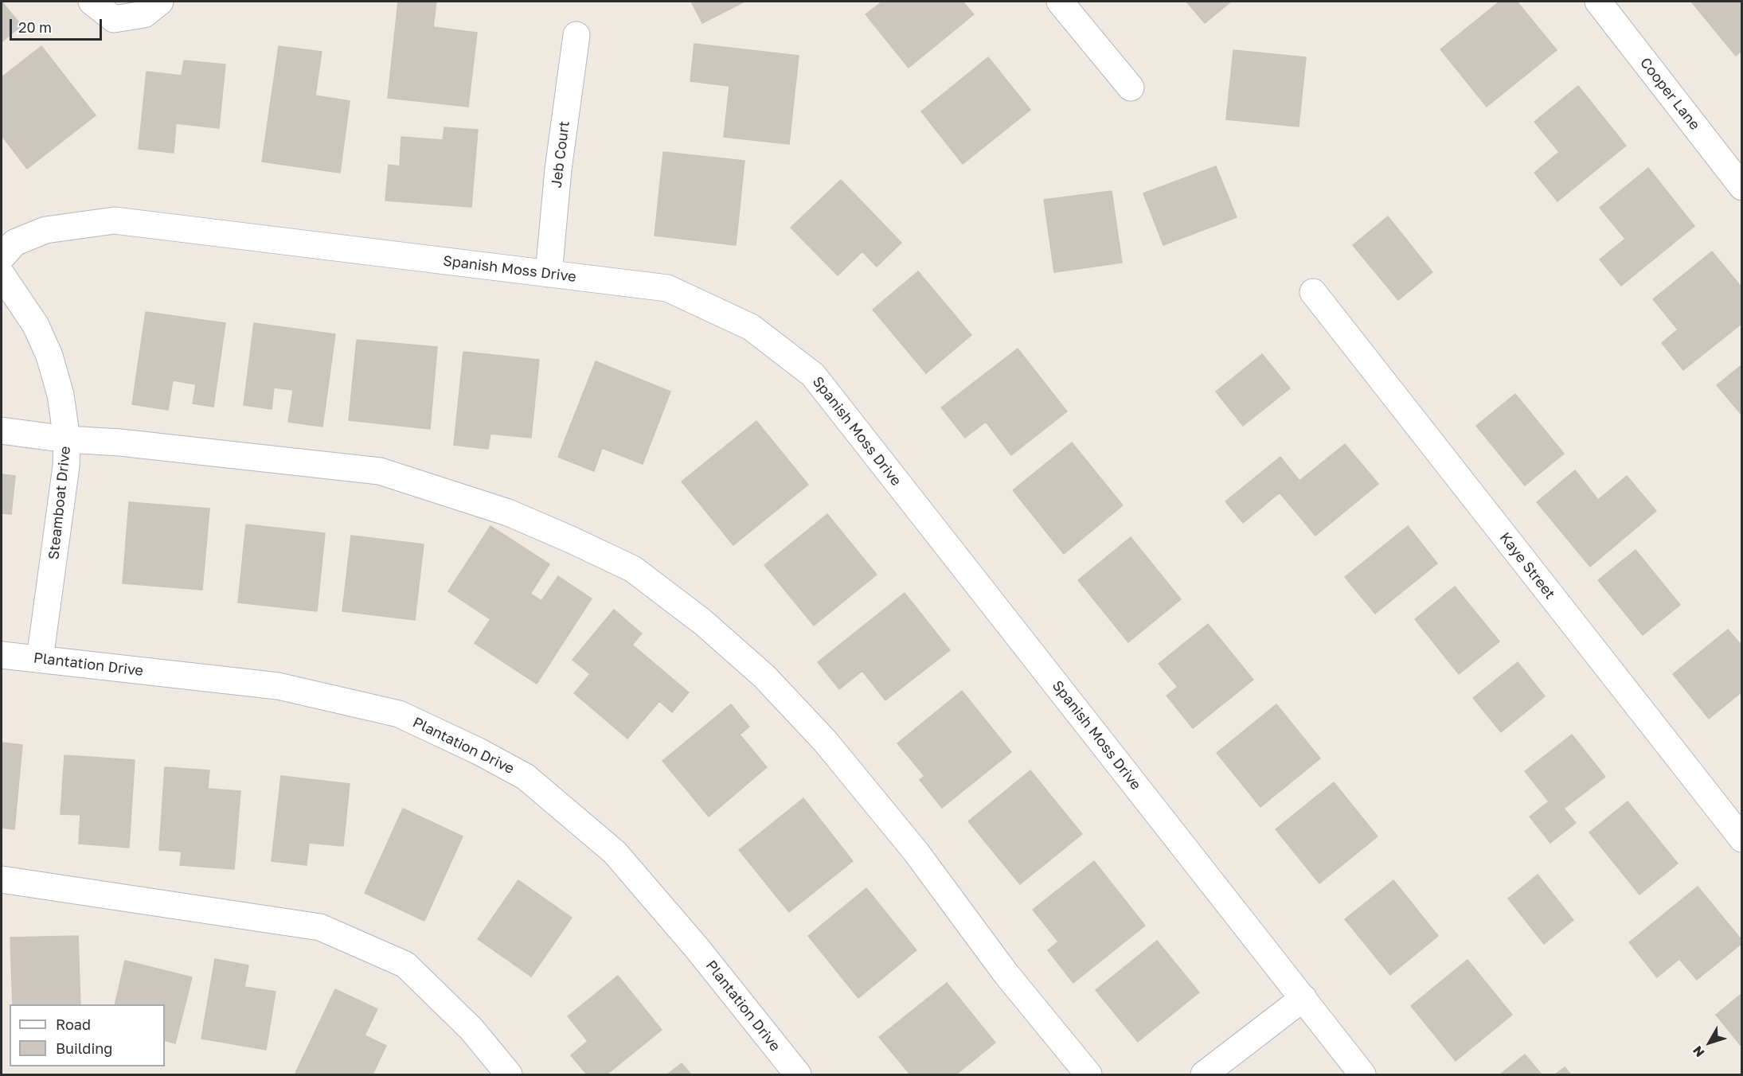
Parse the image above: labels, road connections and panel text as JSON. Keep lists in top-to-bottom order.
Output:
{
  "streets": {
    "street": [
      "Cooper Lane",
      "Jeb Court",
      "Spanish Moss Drive",
      "Steamboat Drive",
      "Kaye Street",
      "Plantation Drive"
    ]
  },
  "crossings": [
    ["Jeb Court", "Spanish Moss Drive"],
    ["Steamboat Drive", "Plantation Drive"]
  ],
  "legend": ["Road", "Building"],
  "scale_bar": "20 m",
  "north": "bottom left"
}
